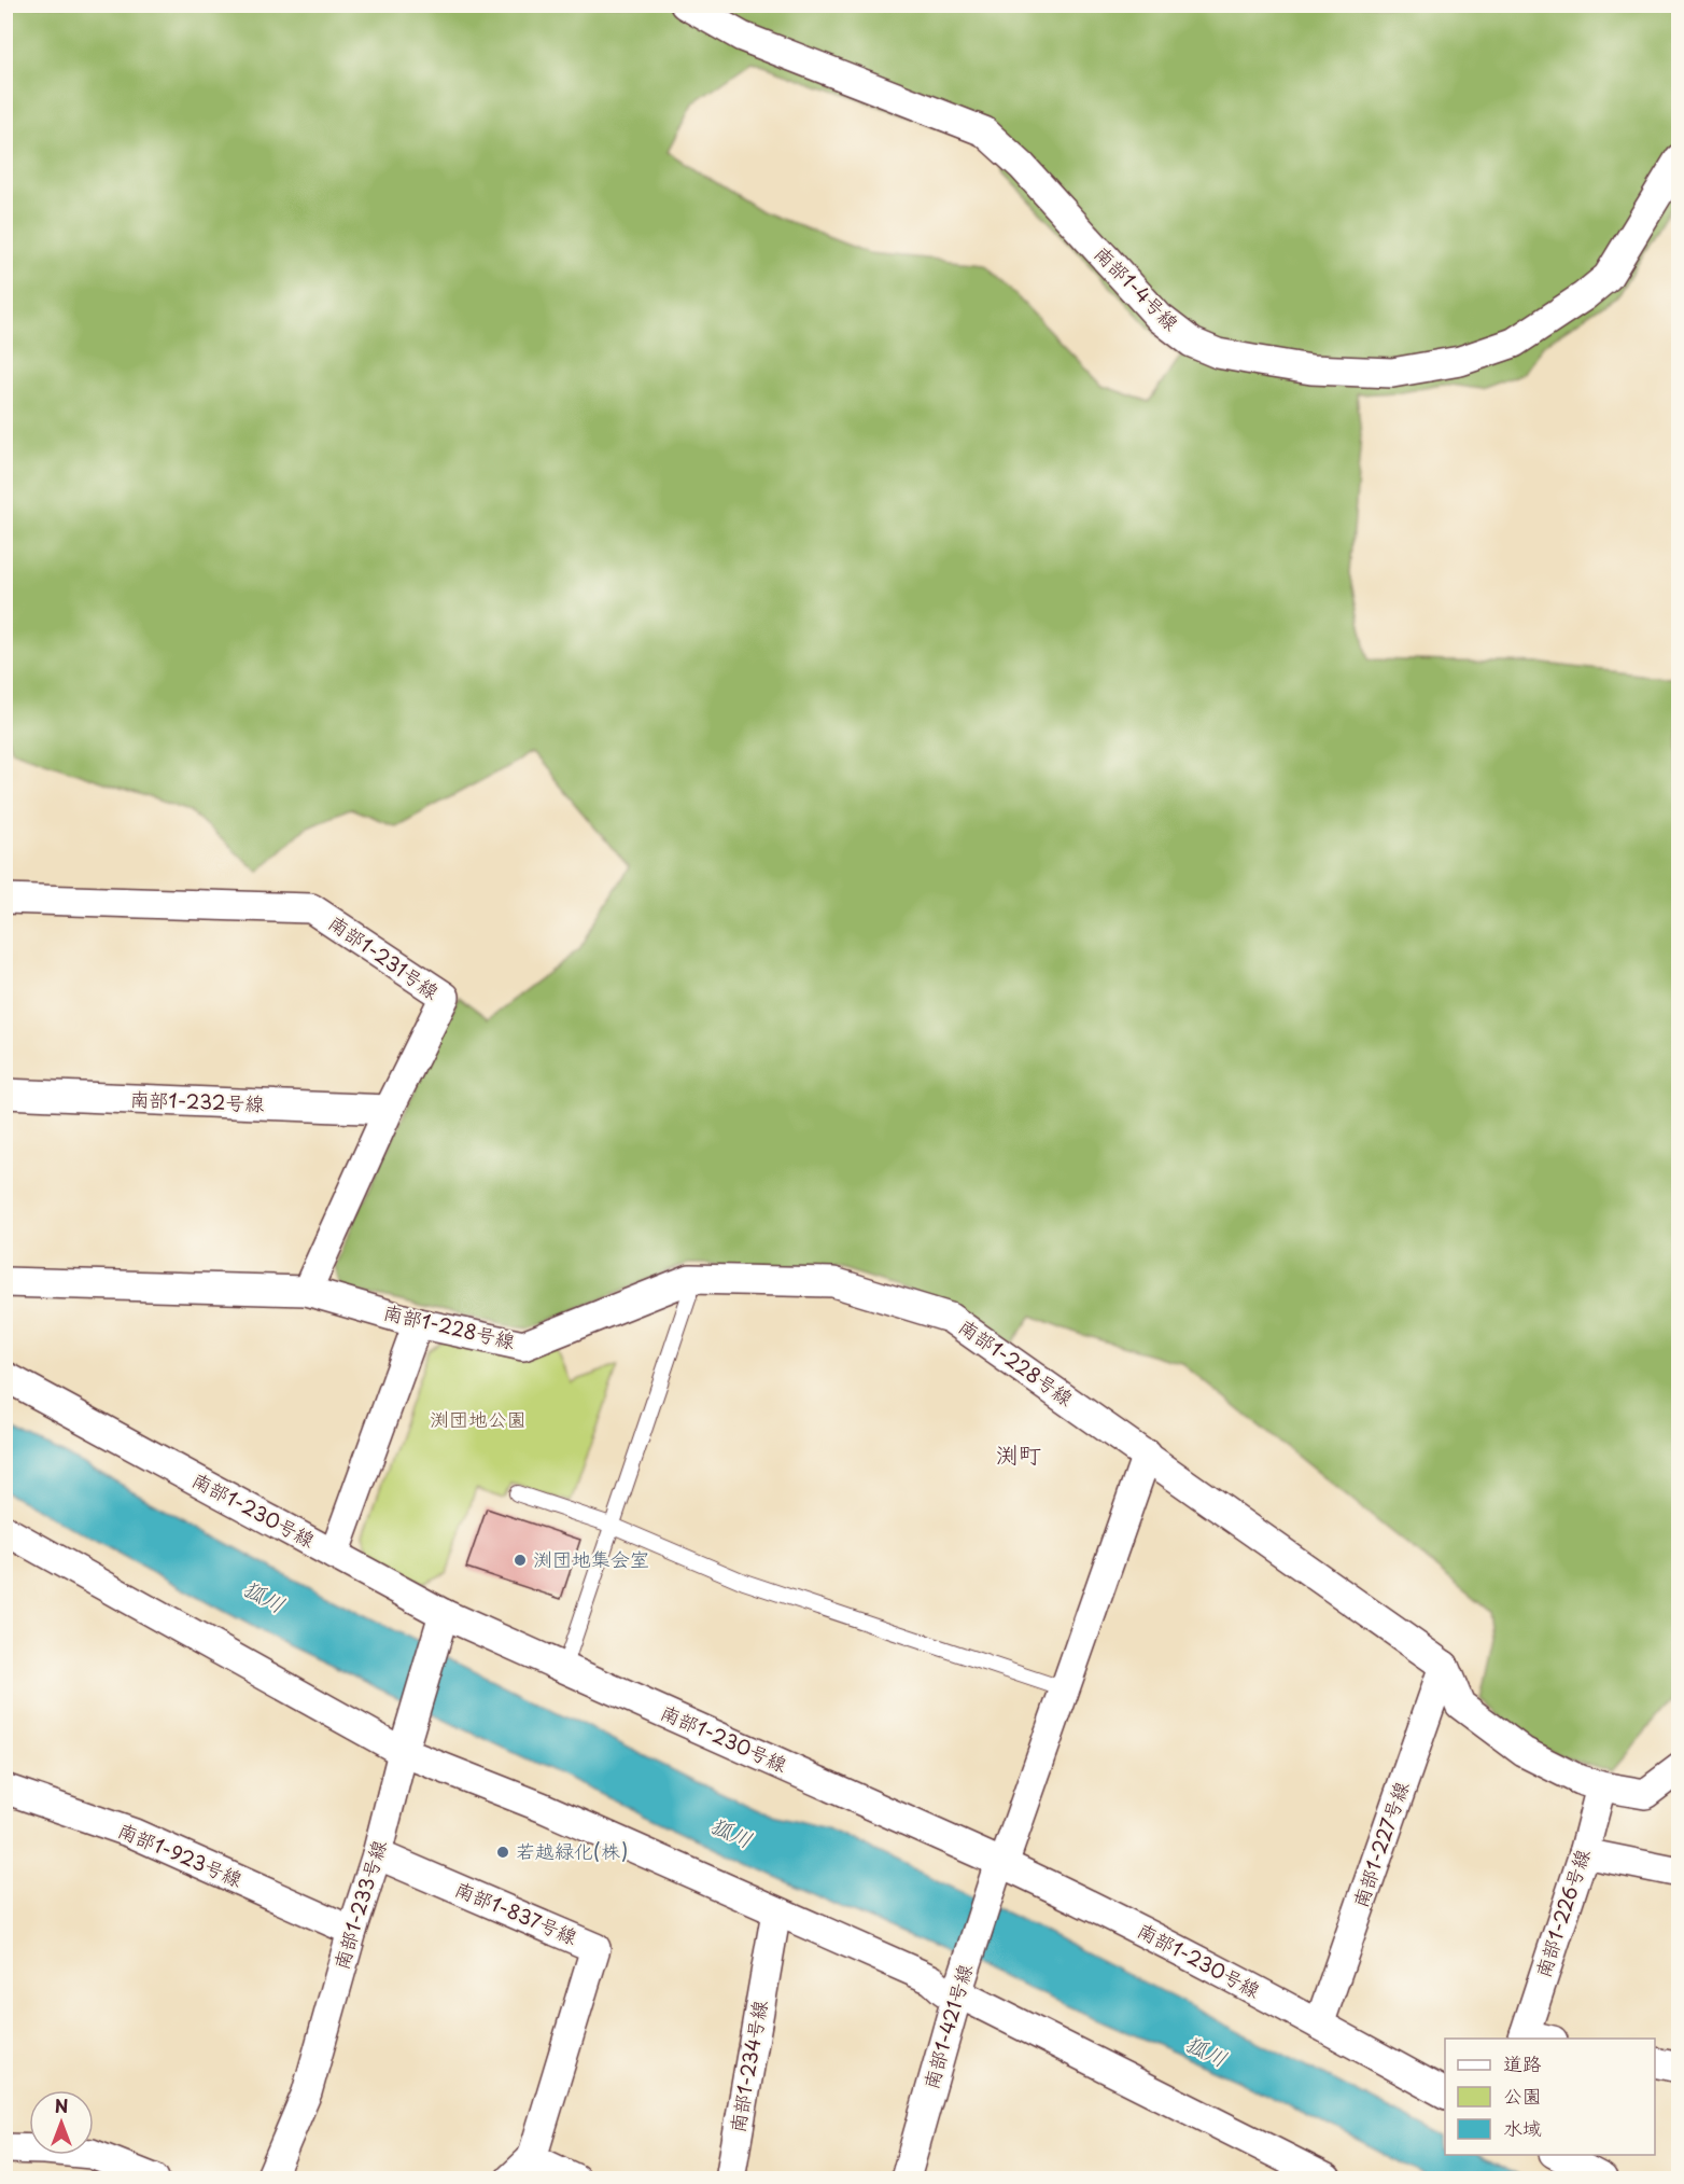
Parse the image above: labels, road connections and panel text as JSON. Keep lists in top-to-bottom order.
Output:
{
  "streets": {
    "street": [
      "南部1-4号線",
      "南部1-231号線",
      "南部1-232号線",
      "南部1-228号線",
      "南部1-230号線",
      "南部1-227号線",
      "南部1-923号線",
      "南部1-233号線",
      "南部1-837号線",
      "南部1-226号線",
      "南部1-421号線",
      "南部1-234号線"
    ]
  },
  "crossings": [
    ["南部1-231号線", "南部1-232号線"],
    ["南部1-231号線", "南部1-228号線"],
    ["南部1-228号線", "南部1-227号線"],
    ["南部1-228号線", "南部1-421号線"],
    ["南部1-230号線", "南部1-227号線"],
    ["南部1-230号線", "南部1-233号線"],
    ["南部1-230号線", "南部1-421号線"],
    ["南部1-923号線", "南部1-233号線"],
    ["南部1-233号線", "南部1-837号線"]
  ],
  "districts": ["渕町"],
  "water": ["狐川"],
  "parks": ["渕団地公園"],
  "places": ["渕団地集会室", "若越緑化(株)"],
  "legend": ["道路", "公園", "水域"],
  "north": "top"
}
